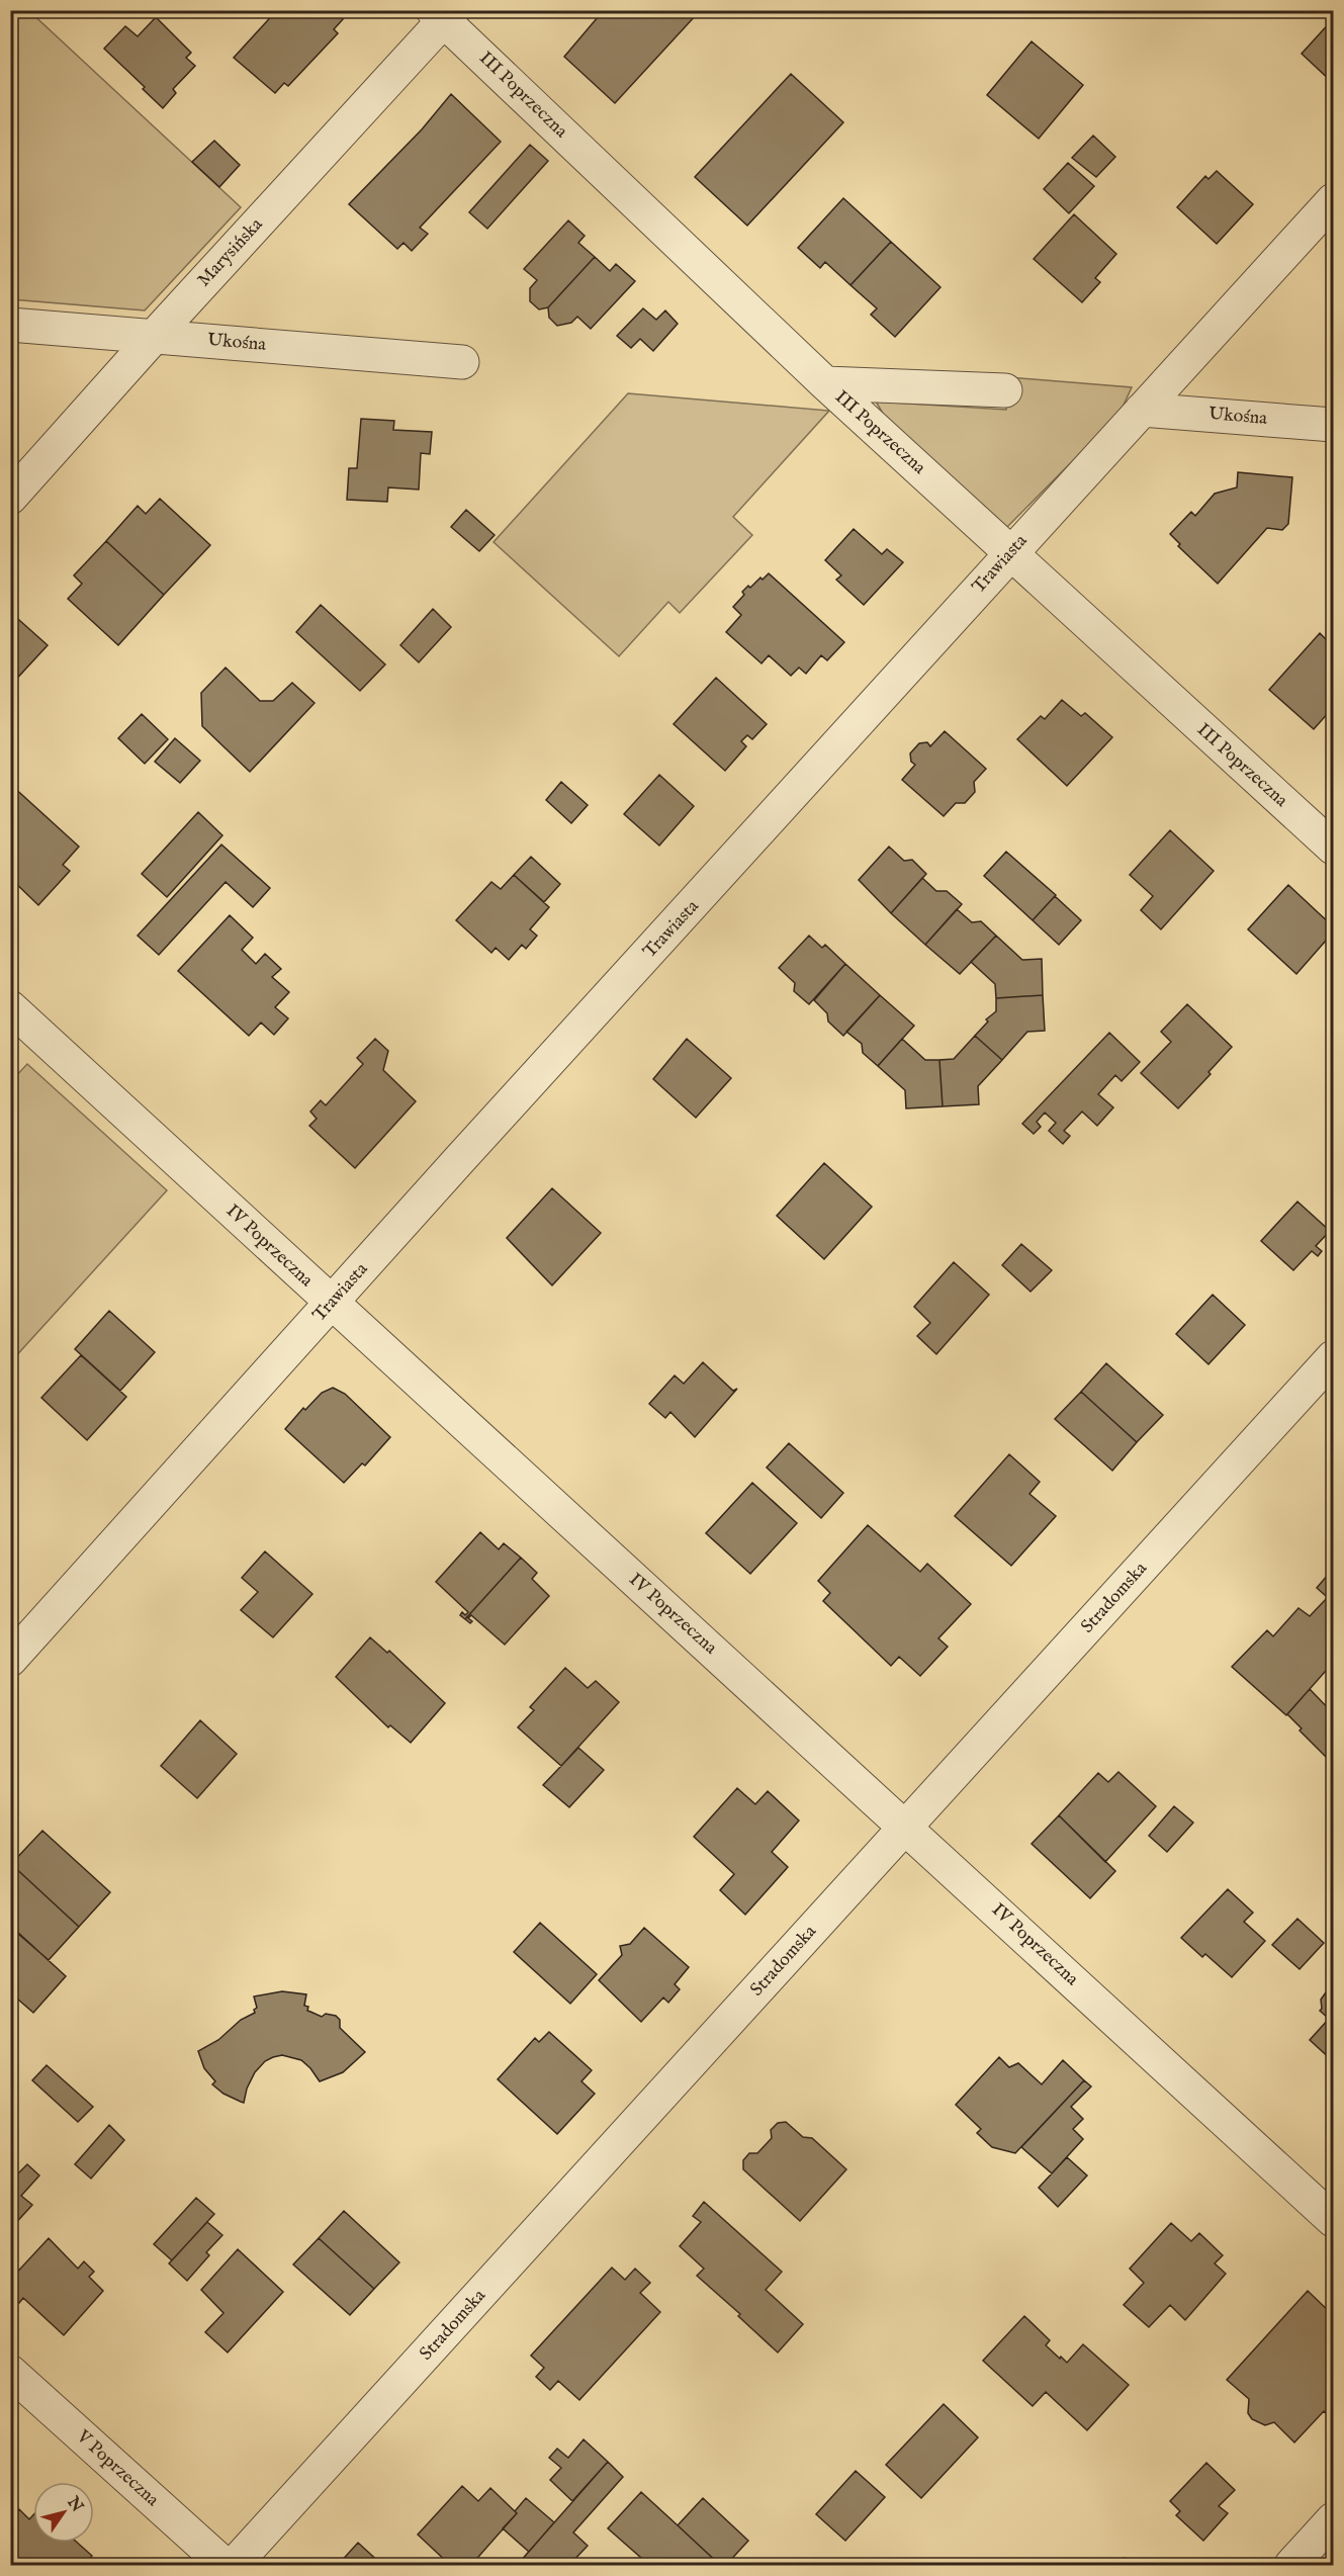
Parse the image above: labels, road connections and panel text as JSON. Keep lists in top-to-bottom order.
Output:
{
  "streets": {
    "street": [
      "III Poprzeczna",
      "Marysińska",
      "Ukośna",
      "Trawiasta",
      "IV Poprzeczna",
      "Stradomska",
      "V Poprzeczna"
    ]
  },
  "crossings": [
    ["III Poprzeczna", "Marysińska"],
    ["III Poprzeczna", "Trawiasta"],
    ["Marysińska", "Ukośna"],
    ["Ukośna", "Trawiasta"],
    ["Trawiasta", "IV Poprzeczna"],
    ["IV Poprzeczna", "Stradomska"]
  ],
  "north": "top right"
}
